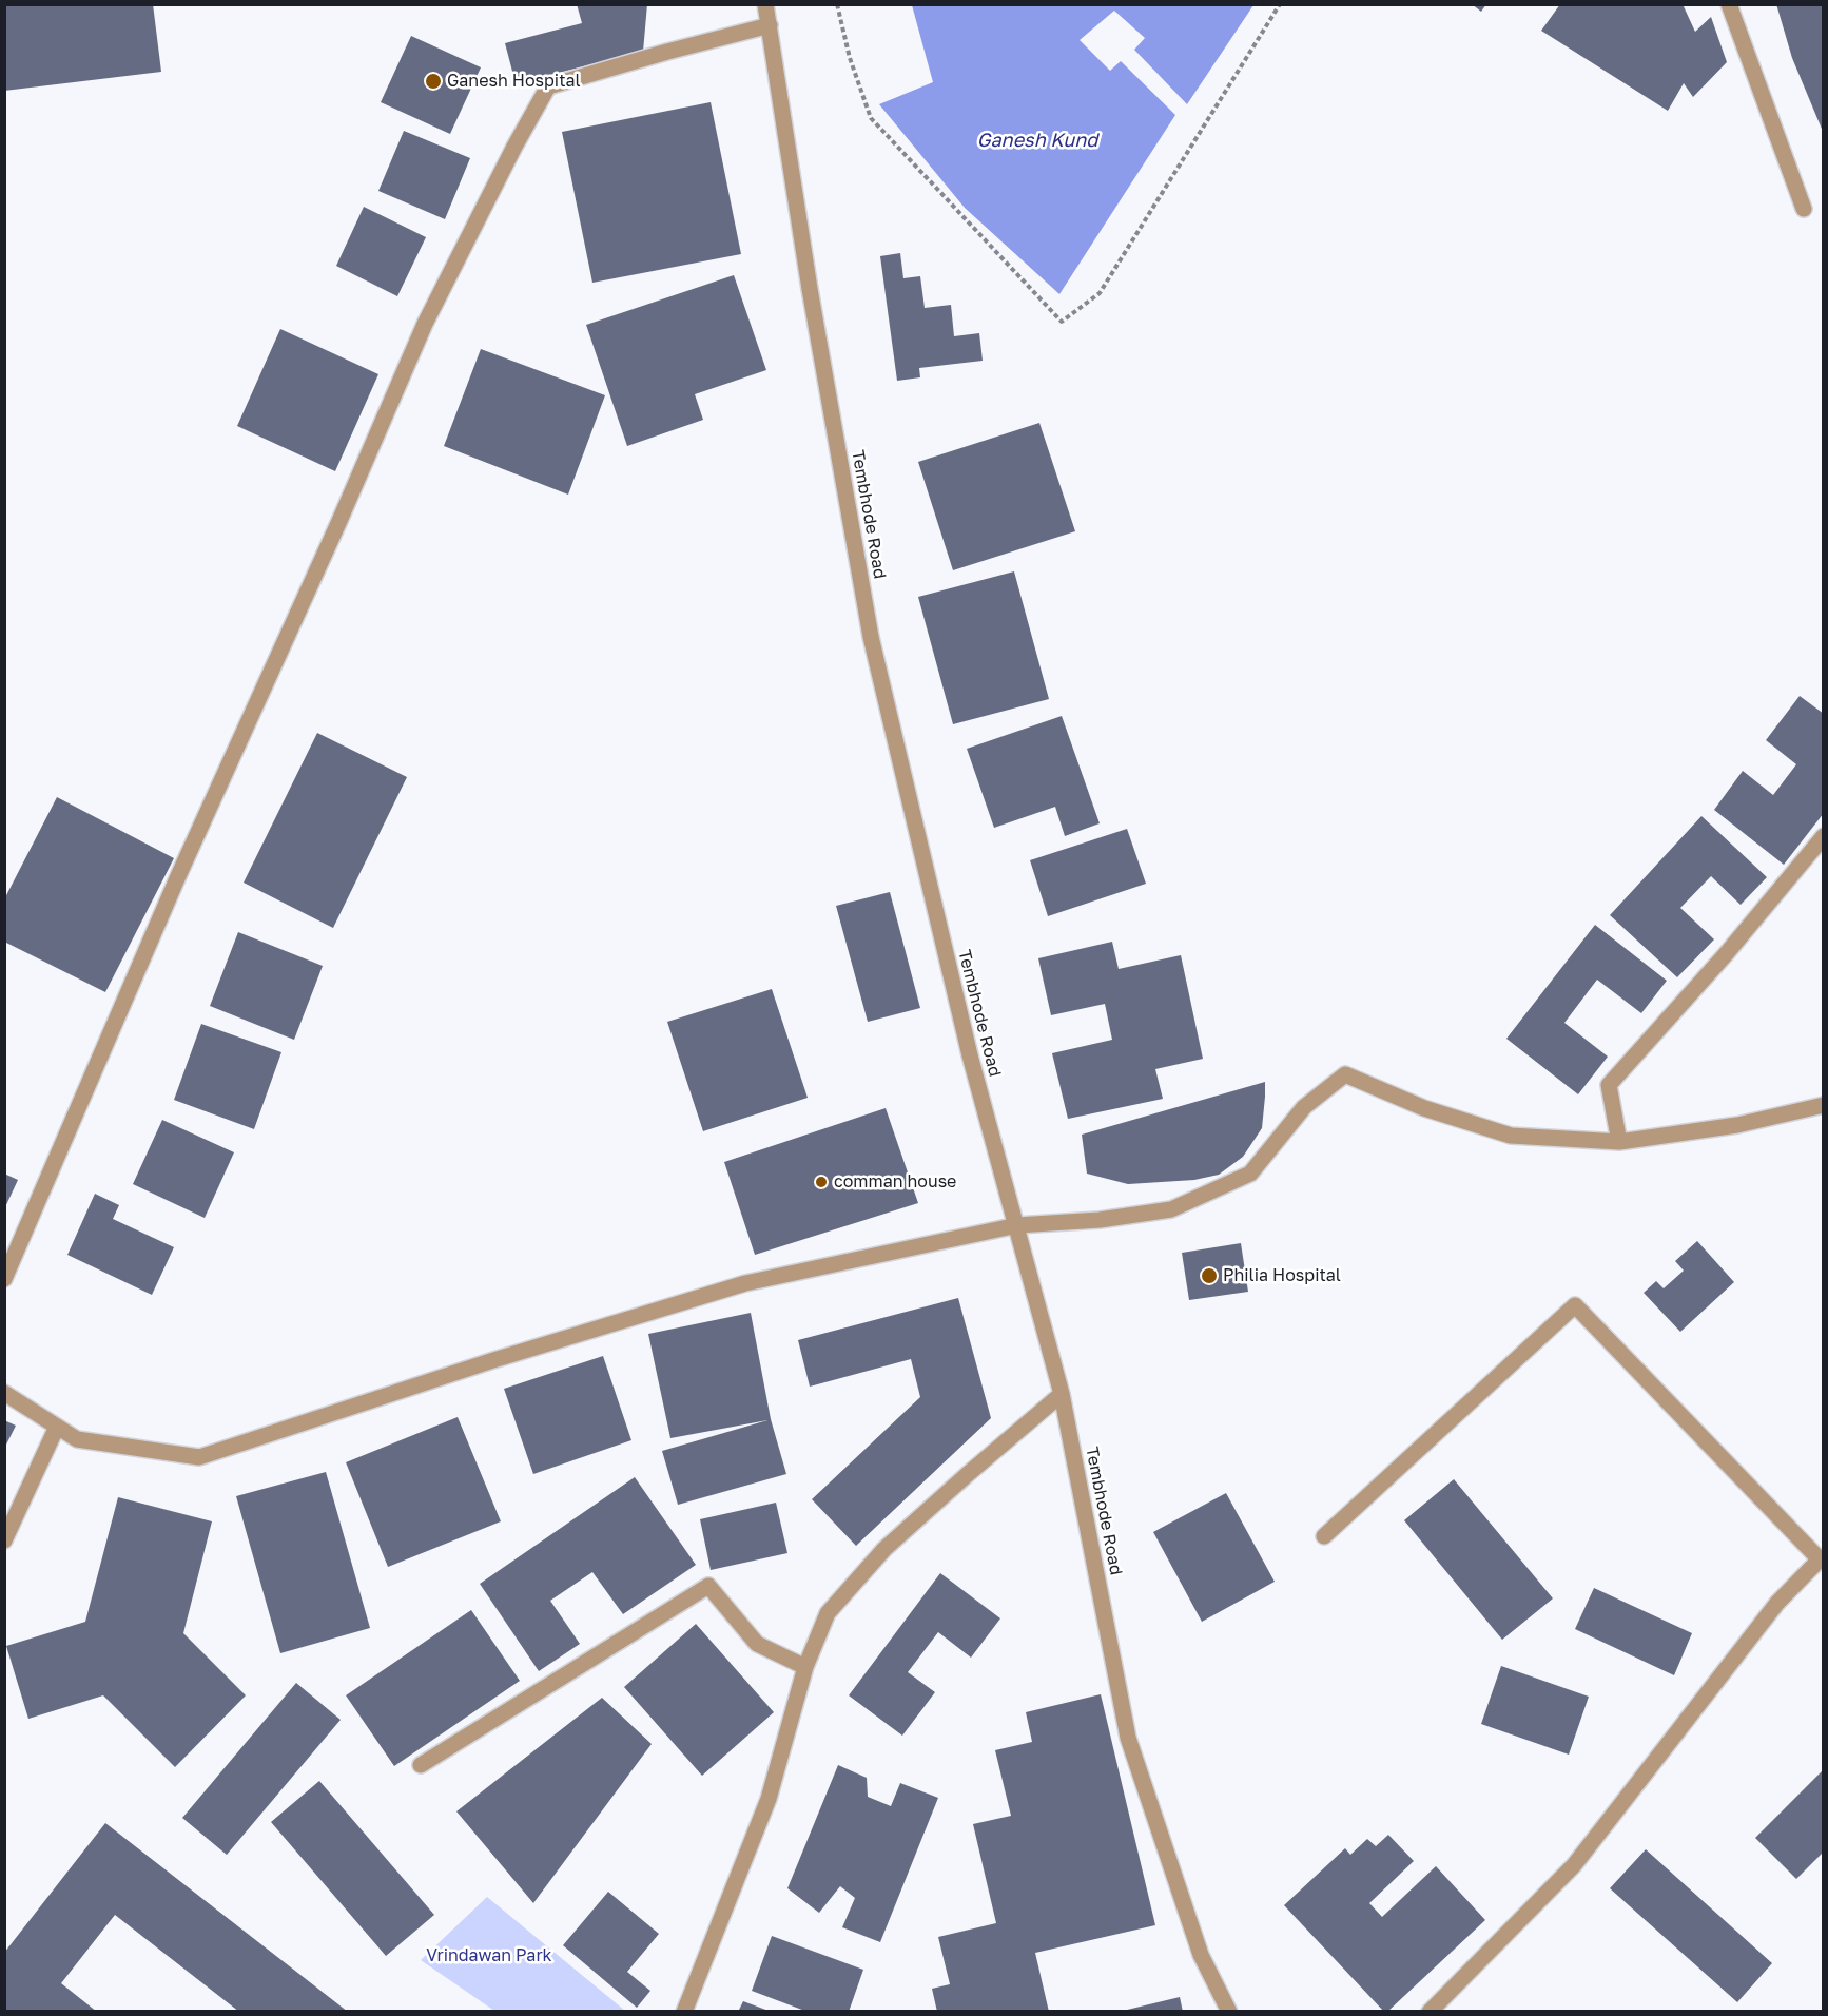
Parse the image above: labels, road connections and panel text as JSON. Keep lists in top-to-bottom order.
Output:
{
  "streets": {
    "street": ["Tembhode Road"]
  },
  "water": ["Ganesh Kund"],
  "parks": ["Vrindawan Park"],
  "places": ["Ganesh Hospital", "comman house", "Philia Hospital"]
}
